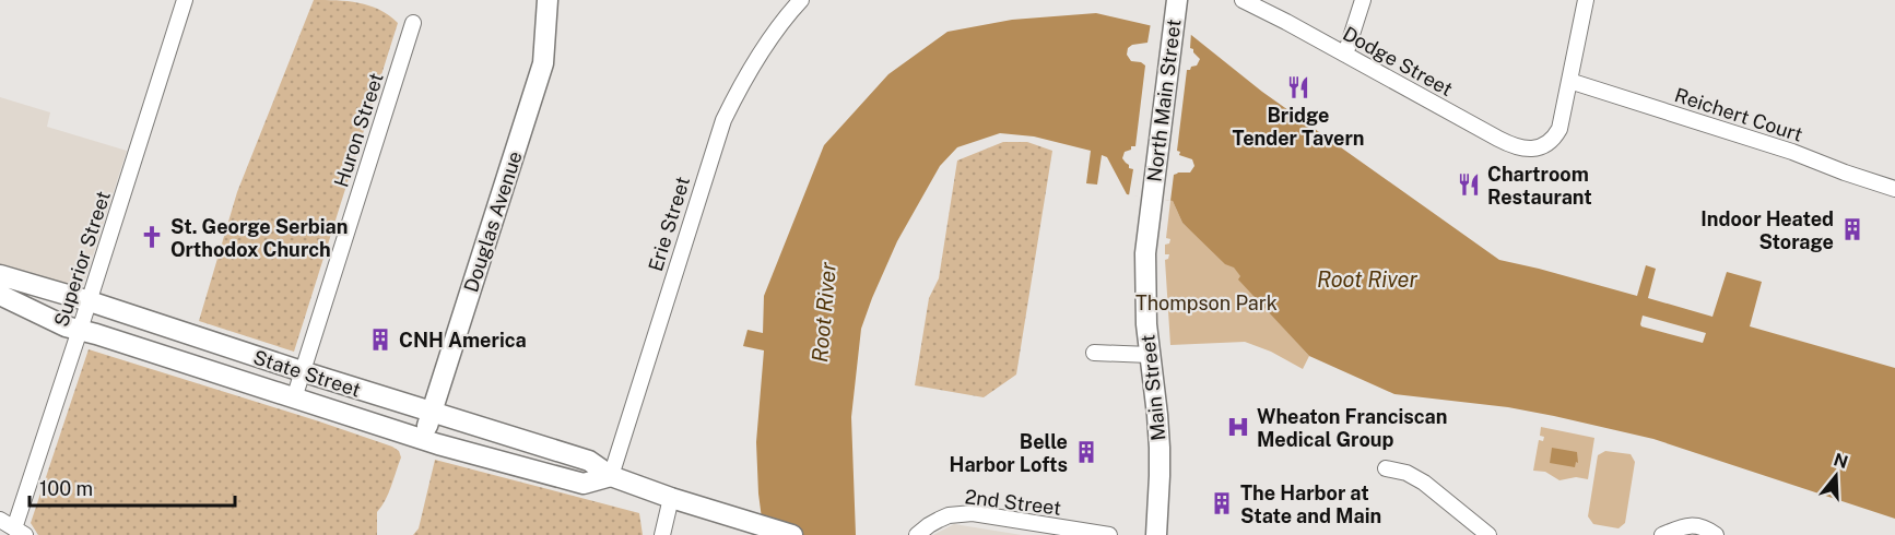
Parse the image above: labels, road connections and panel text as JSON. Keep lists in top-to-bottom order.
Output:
{
  "streets": {
    "main road": [
      "North Main Street",
      "Douglas Avenue",
      "State Street",
      "Main Street"
    ],
    "street": [
      "Dodge Street",
      "Reichert Court",
      "Huron Street",
      "Erie Street",
      "Superior Street",
      "2nd Street"
    ]
  },
  "crossings": [
    ["Dodge Street", "Reichert Court"],
    ["North Main Street", "Main Street"],
    ["Huron Street", "State Street"],
    ["Douglas Avenue", "State Street"],
    ["Erie Street", "State Street"],
    ["Superior Street", "State Street"]
  ],
  "water": ["Root River"],
  "parks": ["Thompson Park"],
  "places": {
    "restaurant": ["Bridge Tender Tavern", "Chartroom Restaurant"],
    "building": [
      "Indoor Heated Storage",
      "CNH America",
      "Belle Harbor Lofts",
      "The Harbor at State and Main"
    ],
    "church": ["St. George Serbian Orthodox Church"],
    "hospital": ["Wheaton Franciscan Medical Group"]
  },
  "scale_bar": "100 m",
  "north": "top"
}
